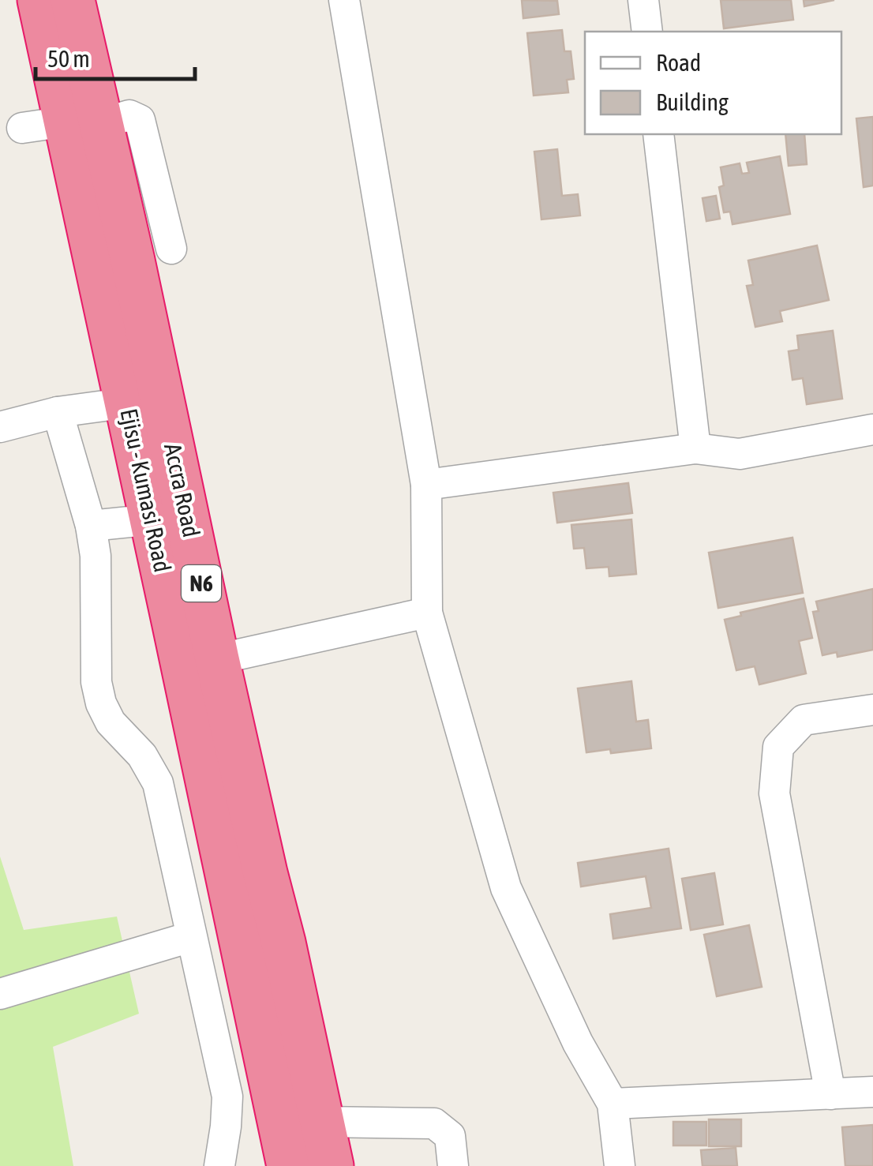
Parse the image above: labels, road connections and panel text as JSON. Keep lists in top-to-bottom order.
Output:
{
  "streets": {
    "highway": ["Ejisu - Kumasi Road", "Accra Road", "N6"]
  },
  "crossings": [
    ["Ejisu - Kumasi Road", "Accra Road"]
  ],
  "legend": ["Road", "Building"],
  "scale_bar": "50 m"
}
